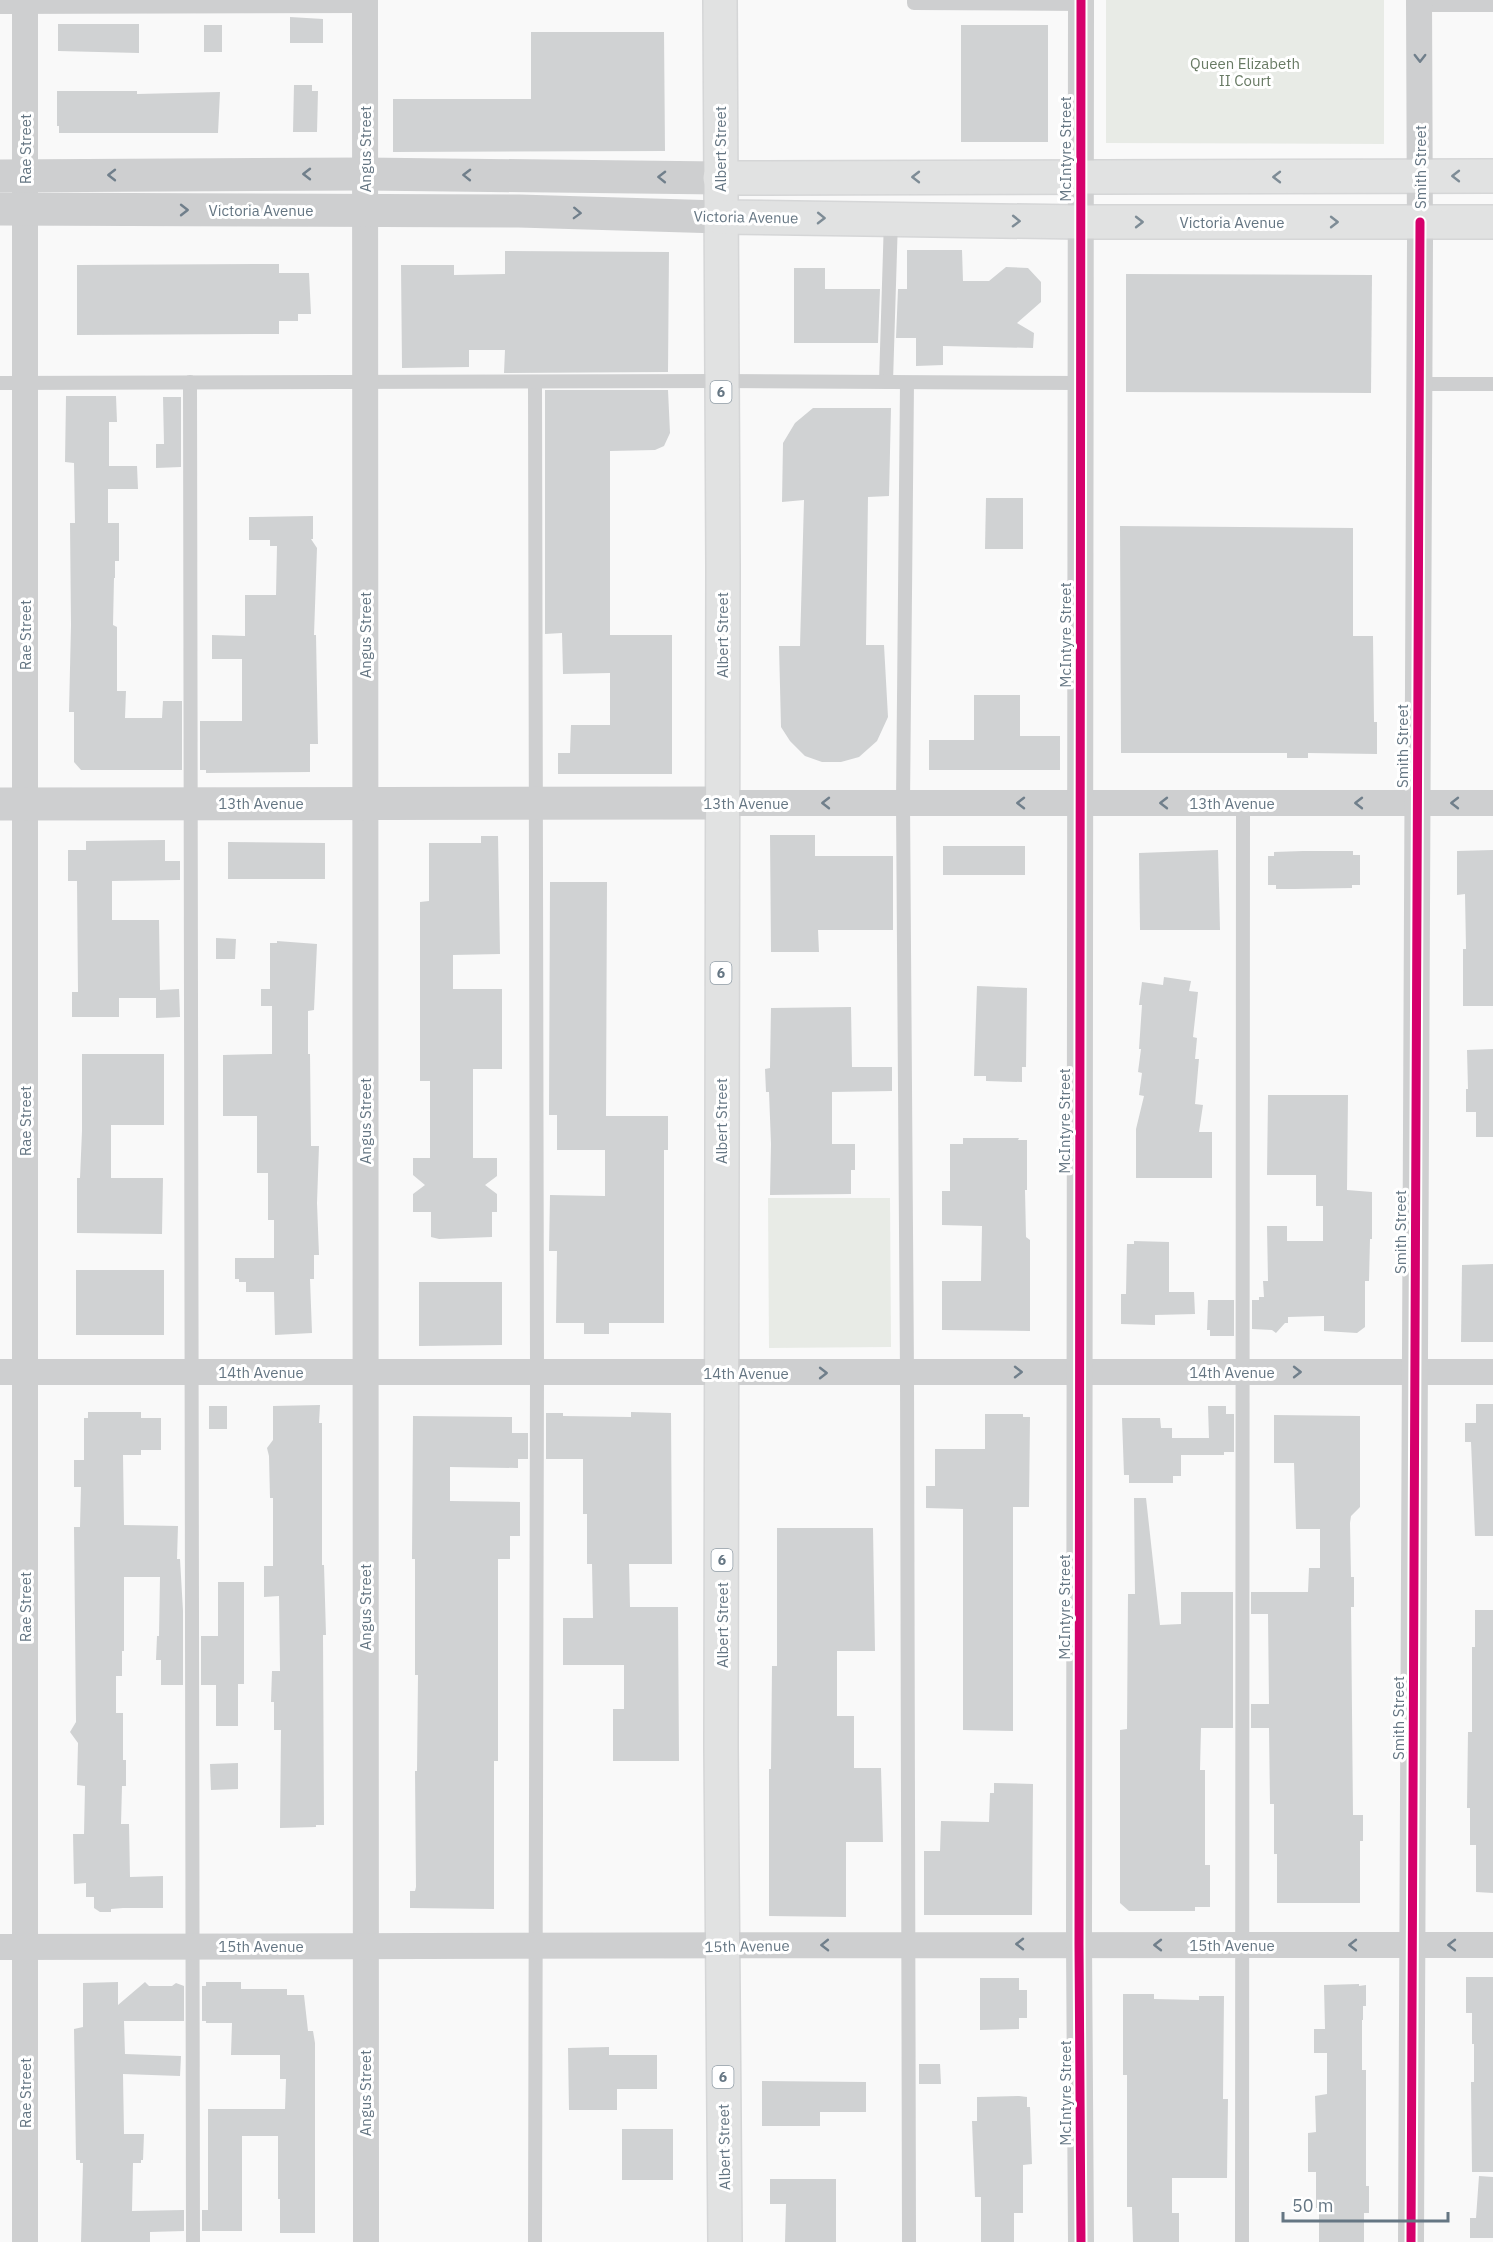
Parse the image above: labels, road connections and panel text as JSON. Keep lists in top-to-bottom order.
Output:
{
  "streets": {
    "main road": ["Albert Street", "Victoria Avenue", "6"],
    "street": [
      "Rae Street",
      "Angus Street",
      "McIntyre Street",
      "Smith Street",
      "13th Avenue",
      "14th Avenue",
      "15th Avenue"
    ]
  },
  "crossings": [
    ["Rae Street", "Victoria Avenue"],
    ["Rae Street", "13th Avenue"],
    ["Rae Street", "14th Avenue"],
    ["Rae Street", "15th Avenue"],
    ["Angus Street", "Victoria Avenue"],
    ["Angus Street", "13th Avenue"],
    ["Angus Street", "14th Avenue"],
    ["Angus Street", "15th Avenue"],
    ["Albert Street", "Victoria Avenue"],
    ["Albert Street", "13th Avenue"],
    ["Albert Street", "14th Avenue"],
    ["Albert Street", "15th Avenue"],
    ["McIntyre Street", "Victoria Avenue"],
    ["McIntyre Street", "13th Avenue"],
    ["McIntyre Street", "14th Avenue"],
    ["McIntyre Street", "15th Avenue"],
    ["Smith Street", "Victoria Avenue"],
    ["Smith Street", "13th Avenue"],
    ["Smith Street", "14th Avenue"],
    ["Smith Street", "15th Avenue"]
  ],
  "one_way": ["13th Avenue", "14th Avenue", "15th Avenue"],
  "parks": ["Queen Elizabeth II Court"],
  "scale_bar": "50 m"
}
